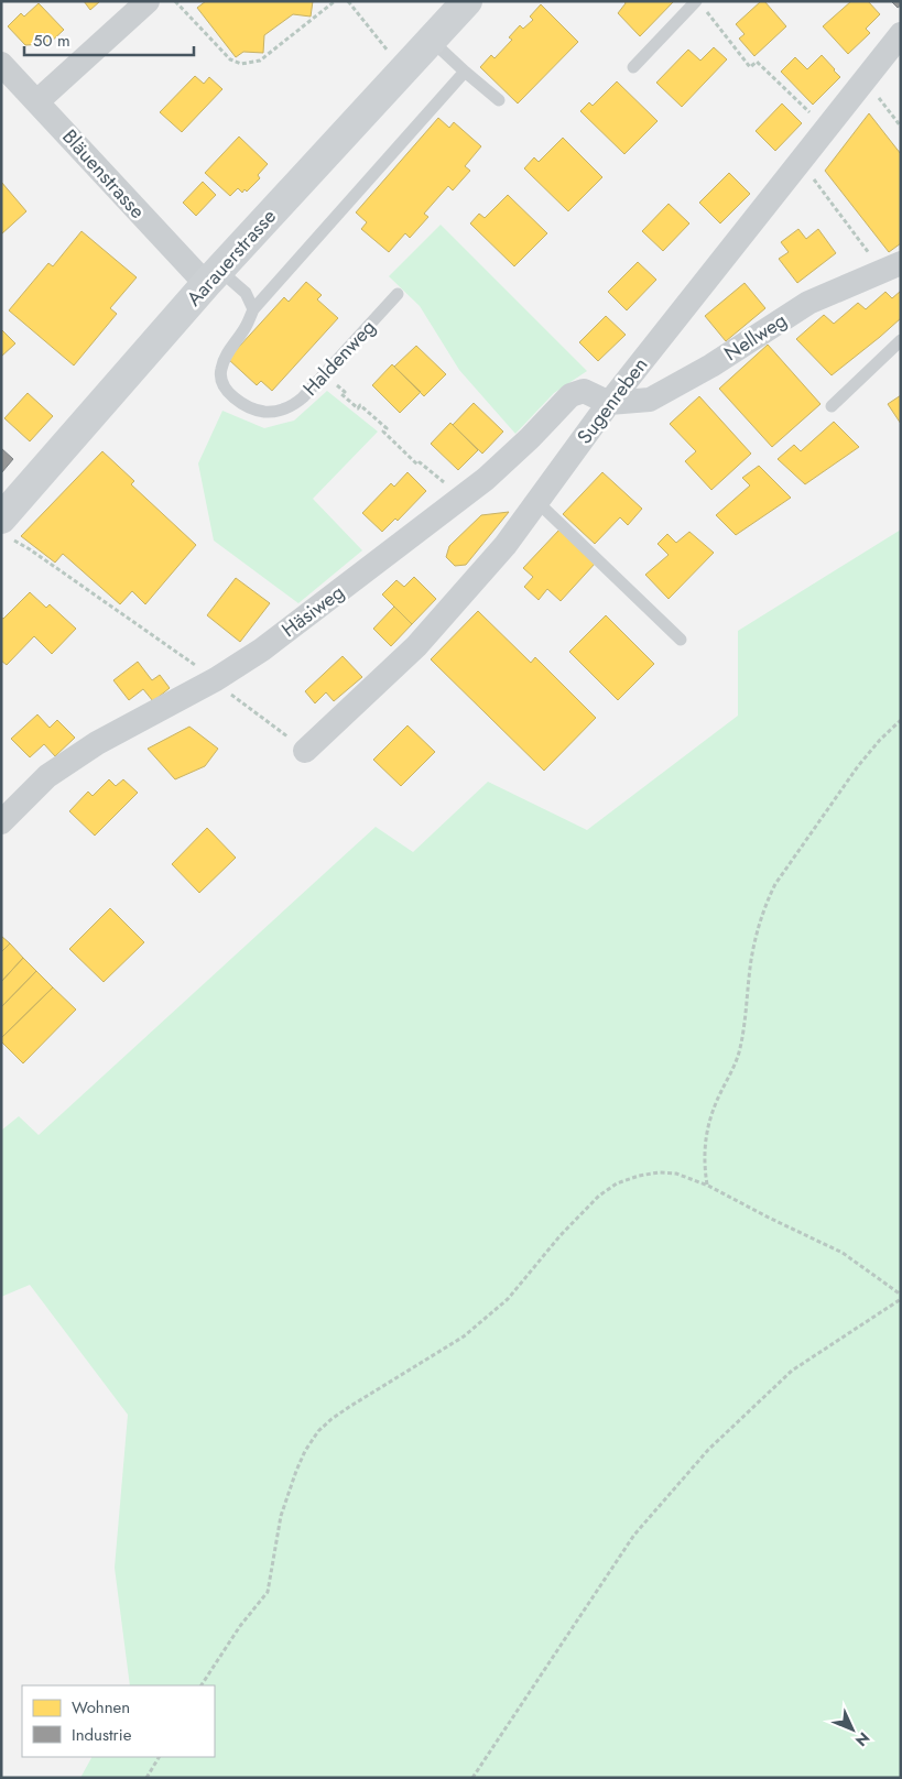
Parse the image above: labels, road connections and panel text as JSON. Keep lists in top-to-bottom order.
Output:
{
  "streets": {
    "main road": ["Aarauerstrasse"],
    "street": [
      "Bläuenstrasse",
      "Nellweg",
      "Sugenreben",
      "Häsiweg"
    ],
    "lane": ["Haldenweg"]
  },
  "crossings": [
    ["Bläuenstrasse", "Aarauerstrasse"],
    ["Nellweg", "Sugenreben"],
    ["Nellweg", "Häsiweg"],
    ["Sugenreben", "Häsiweg"]
  ],
  "legend": ["Wohnen", "Industrie"],
  "scale_bar": "50 m",
  "north": "bottom right"
}
